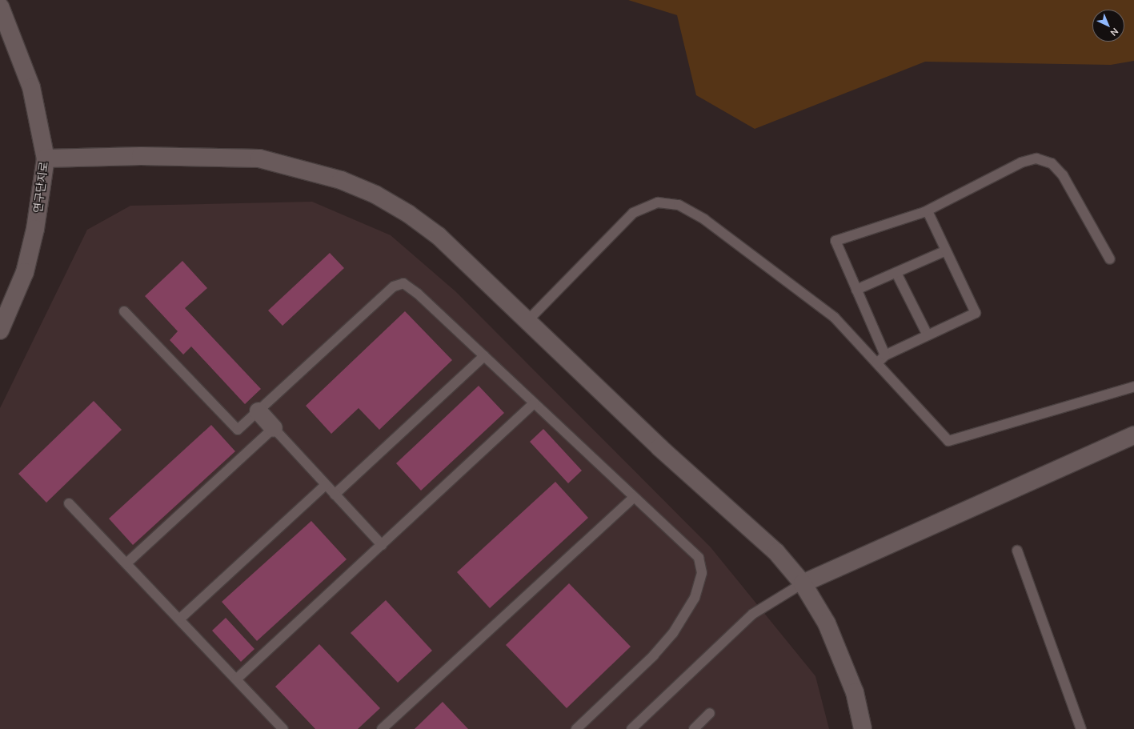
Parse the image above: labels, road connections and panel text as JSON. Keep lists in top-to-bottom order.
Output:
{
  "streets": {
    "street": ["연구단지로"]
  },
  "north": "bottom right"
}
